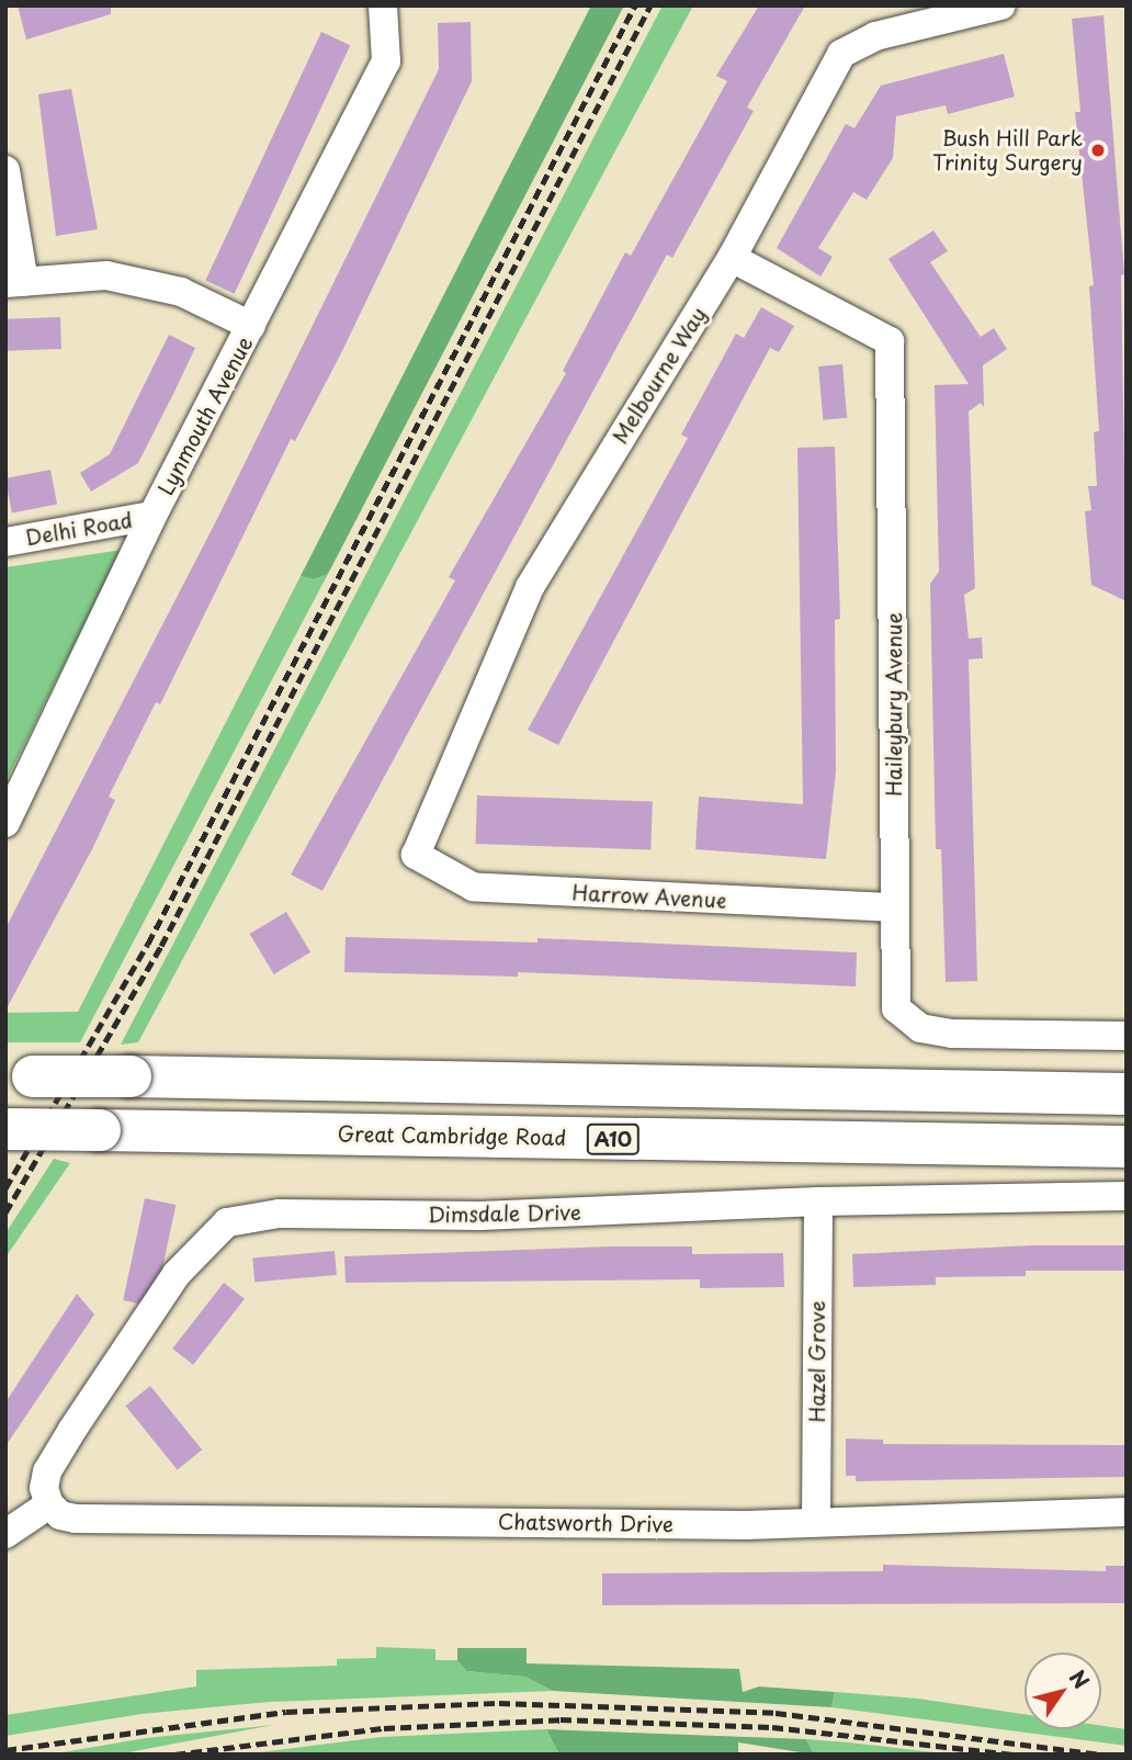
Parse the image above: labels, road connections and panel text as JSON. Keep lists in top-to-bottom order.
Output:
{
  "streets": {
    "highway": ["Great Cambridge Road", "A10"],
    "street": [
      "Melbourne Way",
      "Lynmouth Avenue",
      "Delhi Road",
      "Haileybury Avenue",
      "Harrow Avenue",
      "Dimsdale Drive",
      "Hazel Grove",
      "Chatsworth Drive"
    ]
  },
  "crossings": [
    ["Melbourne Way", "Haileybury Avenue"],
    ["Melbourne Way", "Harrow Avenue"],
    ["Lynmouth Avenue", "Delhi Road"],
    ["Haileybury Avenue", "Harrow Avenue"],
    ["Dimsdale Drive", "Hazel Grove"],
    ["Dimsdale Drive", "Chatsworth Drive"],
    ["Hazel Grove", "Chatsworth Drive"]
  ],
  "places": ["Bush Hill Park Trinity Surgery"],
  "north": "top right"
}
